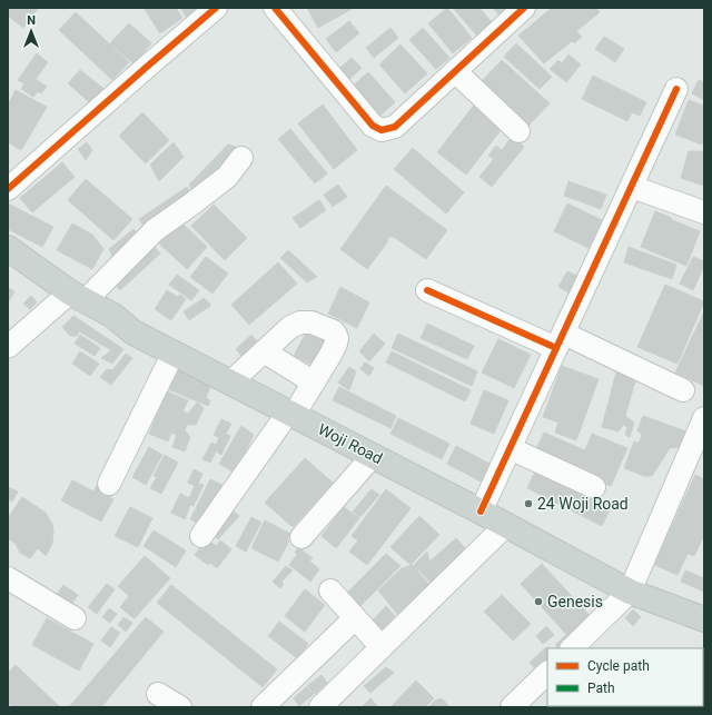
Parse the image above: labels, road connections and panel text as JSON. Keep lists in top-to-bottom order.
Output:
{
  "streets": {
    "main road": ["Woji Road"]
  },
  "places": ["24 Woji Road", "Genesis"],
  "legend": ["Cycle path", "Path"],
  "north": "top"
}
